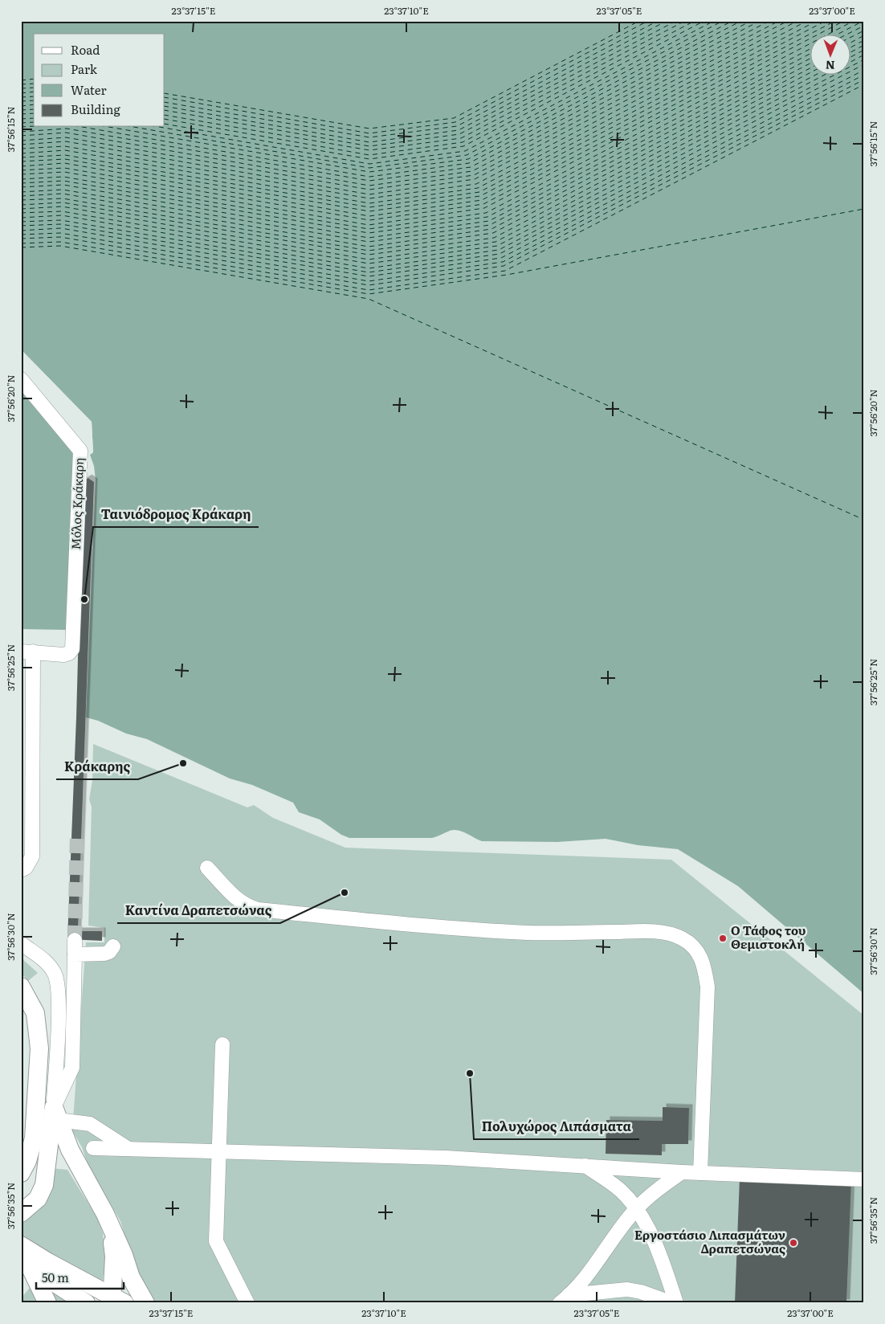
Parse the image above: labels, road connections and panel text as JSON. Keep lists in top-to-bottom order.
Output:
{
  "streets": {
    "street": ["Μόλος Κράκαρη"]
  },
  "places": [
    "Ταινιόδρομος Κράκαρη",
    "Κράκαρης",
    "Καντίνα Δραπετσώνας",
    "Ο Τάφος του Θεμιστοκλή",
    "Πολυχώρος Λιπάσματα",
    "Εργοστάσιο Λιπασμάτων Δραπετσώνας"
  ],
  "legend": [
    "Road",
    "Park",
    "Water",
    "Building"
  ],
  "scale_bar": "50 m",
  "north": "bottom",
  "coordinates": [
    "23°37'15\"E",
    "23°37'10\"E",
    "23°37'05\"E",
    "23°37'00\"E",
    "37°56'15\"N",
    "37°56'20\"N",
    "37°56'25\"N",
    "37°56'30\"N",
    "37°56'35\"N"
  ]
}
